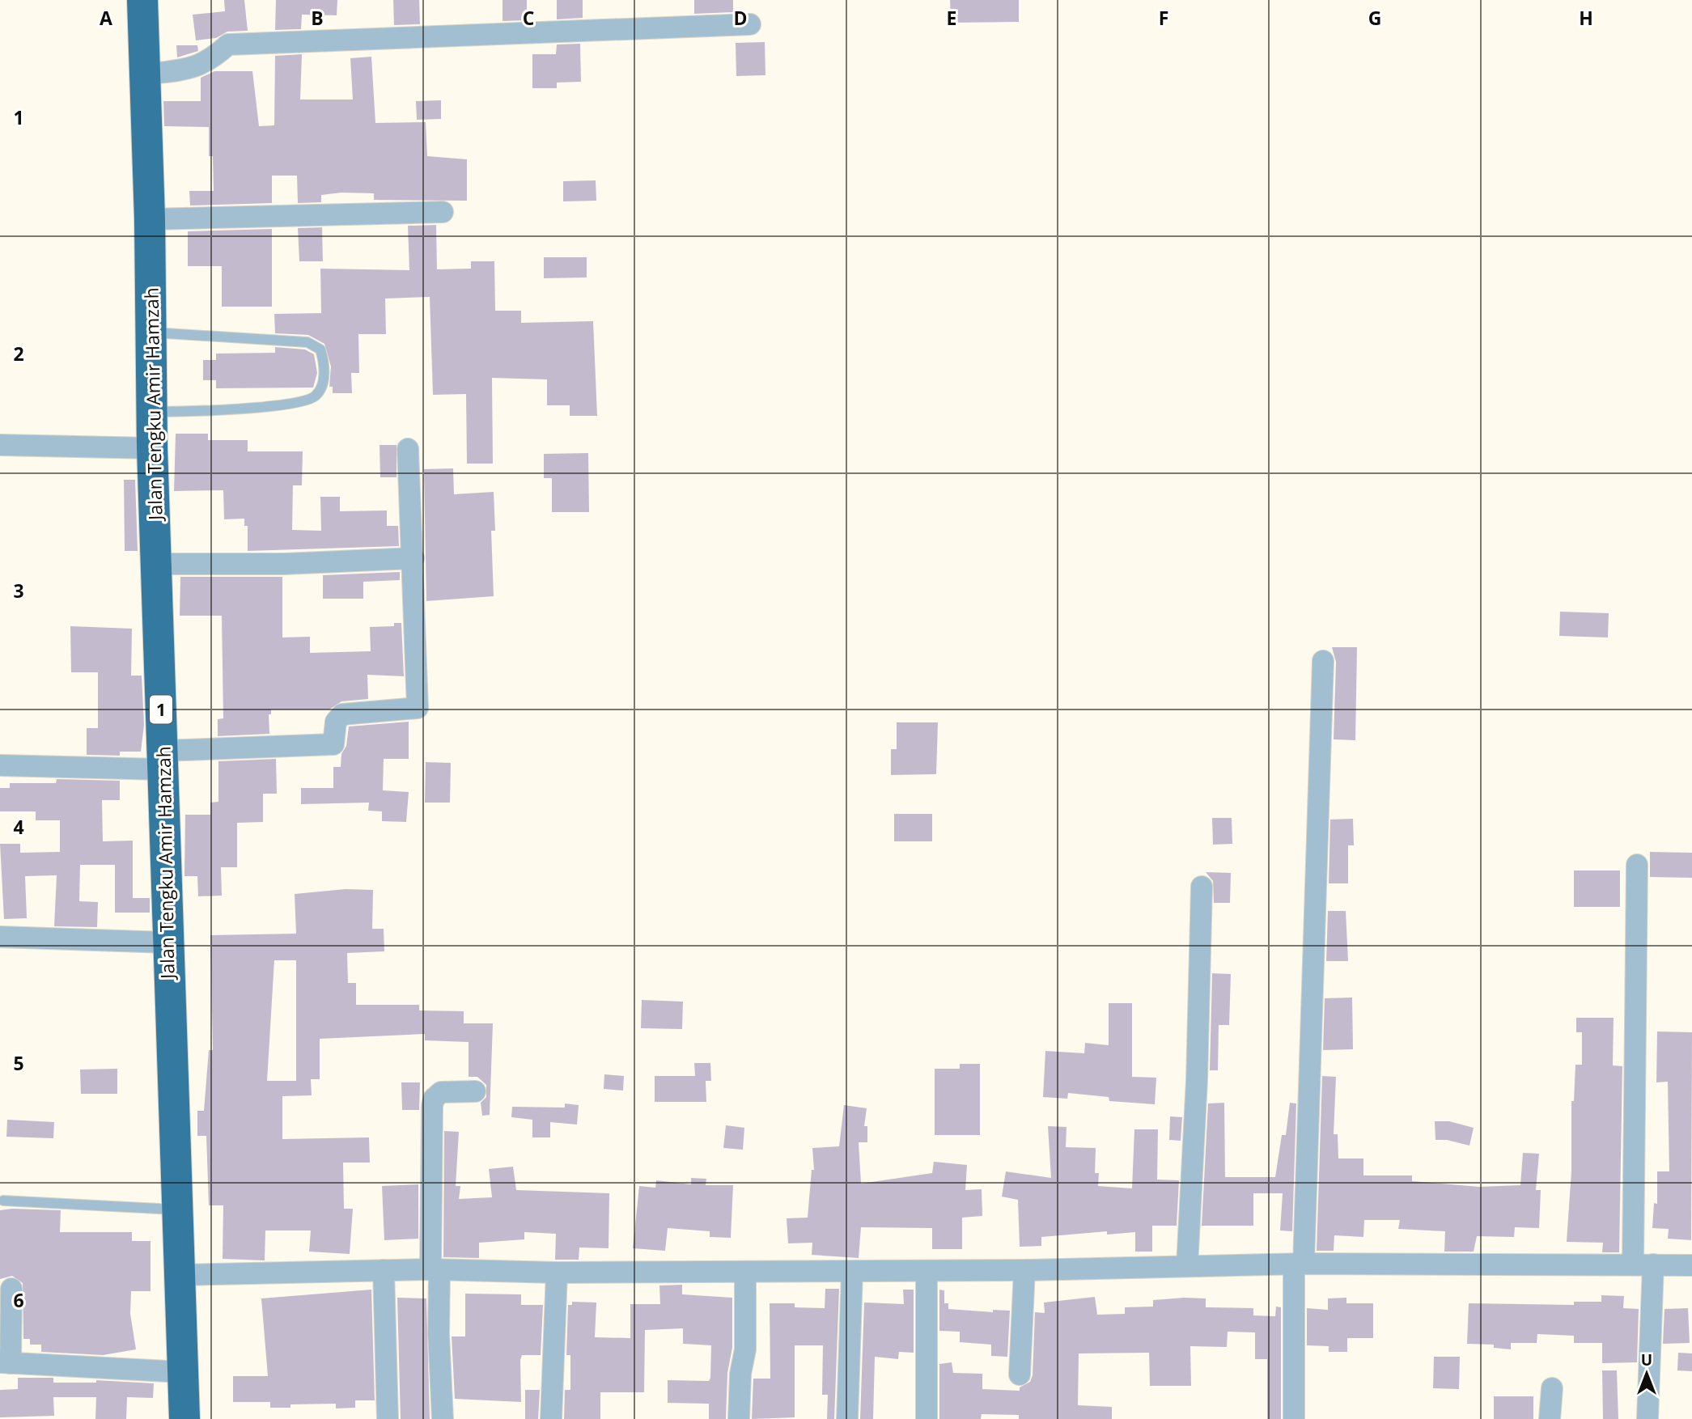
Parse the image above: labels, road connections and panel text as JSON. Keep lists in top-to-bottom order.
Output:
{
  "streets": {
    "highway": ["Jalan Tengku Amir Hamzah", "1"]
  },
  "north": "top",
  "grid": {
    "columns": [
      "A",
      "B",
      "C",
      "D",
      "E",
      "F",
      "G",
      "H"
    ],
    "rows": [
      "1",
      "2",
      "3",
      "4",
      "5",
      "6"
    ]
  }
}
